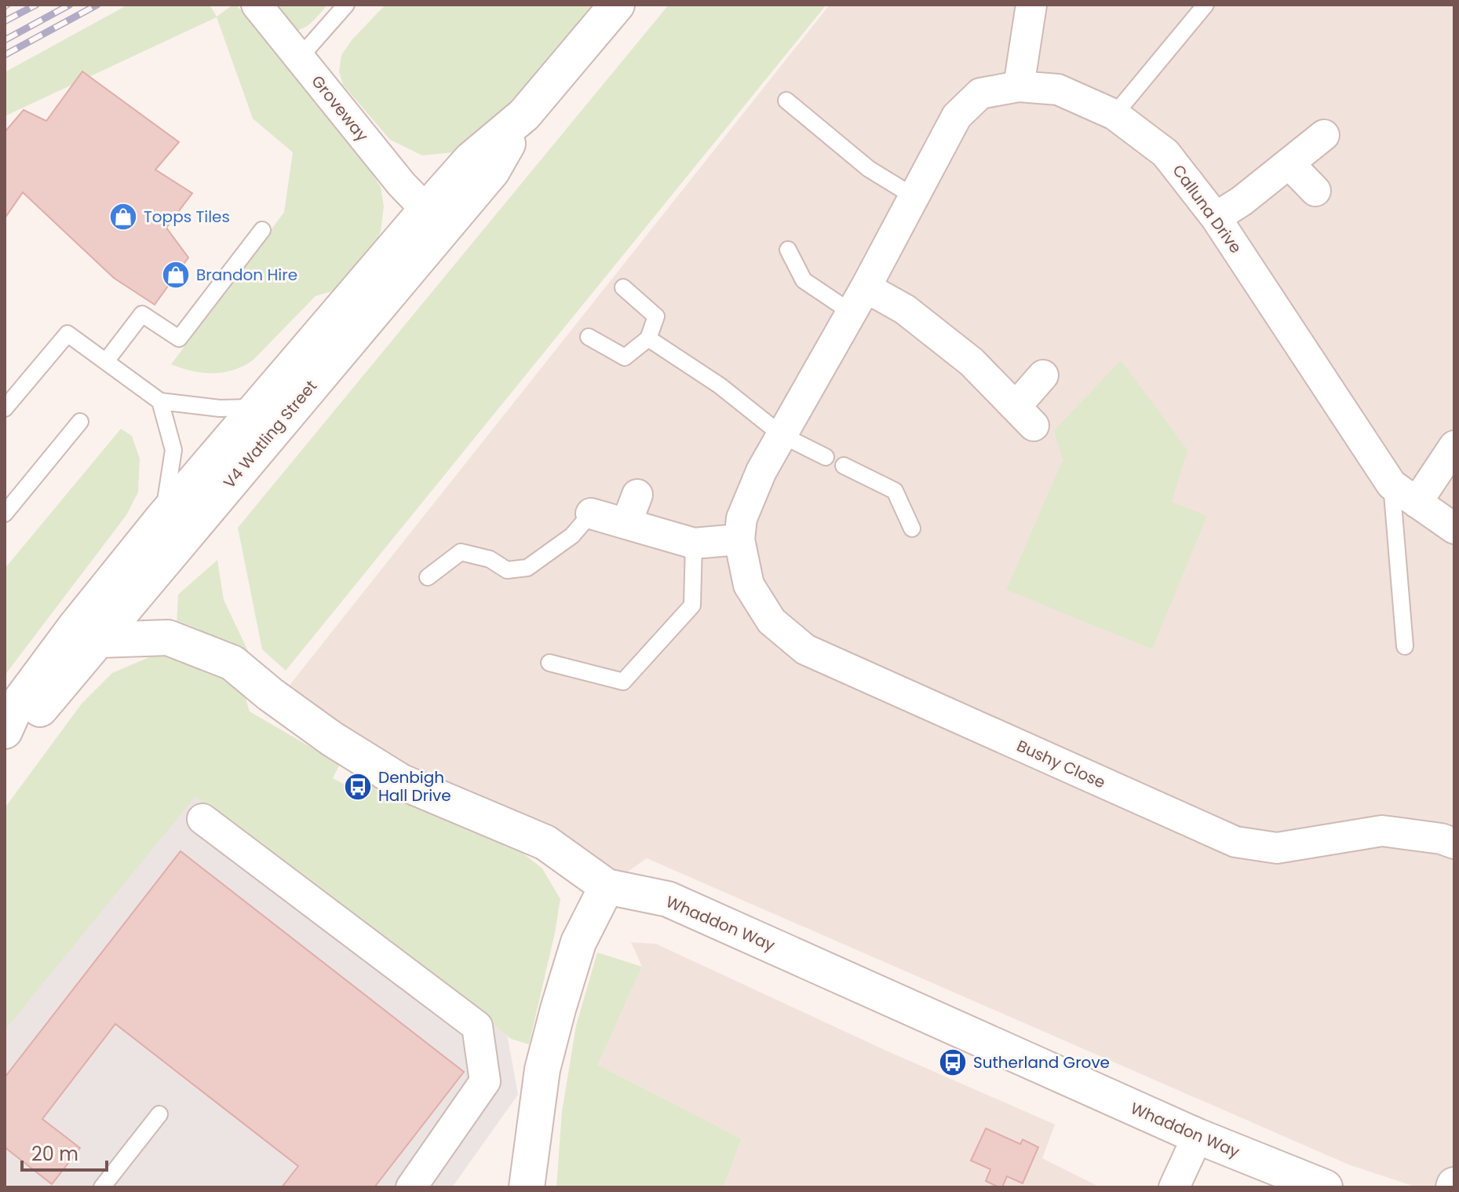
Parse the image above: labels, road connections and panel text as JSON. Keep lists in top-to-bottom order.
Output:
{
  "streets": {
    "street": [
      "Groveway",
      "Calluna Drive",
      "V4 Watling Street",
      "Bushy Close",
      "Whaddon Way"
    ]
  },
  "crossings": [
    ["Groveway", "V4 Watling Street"],
    ["Calluna Drive", "Bushy Close"],
    ["V4 Watling Street", "Whaddon Way"]
  ],
  "places": {
    "shop": ["Topps Tiles", "Brandon Hire"],
    "bus stop": ["Denbigh Hall Drive", "Sutherland Grove"]
  },
  "scale_bar": "20 m"
}
